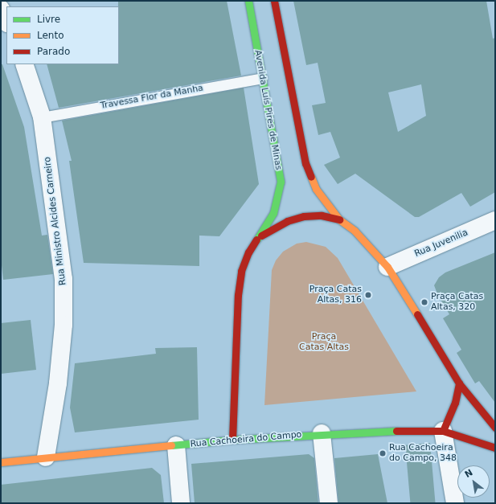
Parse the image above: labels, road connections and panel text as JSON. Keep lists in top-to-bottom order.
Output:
{
  "streets": {
    "main road": ["Avenida Luís Pires de Minas", "Rua Cachoeira do Campo"],
    "street": ["Rua Ministro Alcides Carneiro", "Rua Juvenilia"],
    "lane": ["Travessa Flor da Manha"]
  },
  "crossings": [
    ["Travessa Flor da Manha", "Avenida Luís Pires de Minas"],
    ["Travessa Flor da Manha", "Rua Ministro Alcides Carneiro"],
    ["Rua Ministro Alcides Carneiro", "Rua Cachoeira do Campo"]
  ],
  "parks": ["Praça Catas Altas"],
  "places": ["Praça Catas Altas, 316", "Praça Catas Altas, 320", "Rua Cachoeira do Campo, 348"],
  "legend": ["Livre", "Lento", "Parado"],
  "north": "top left"
}
